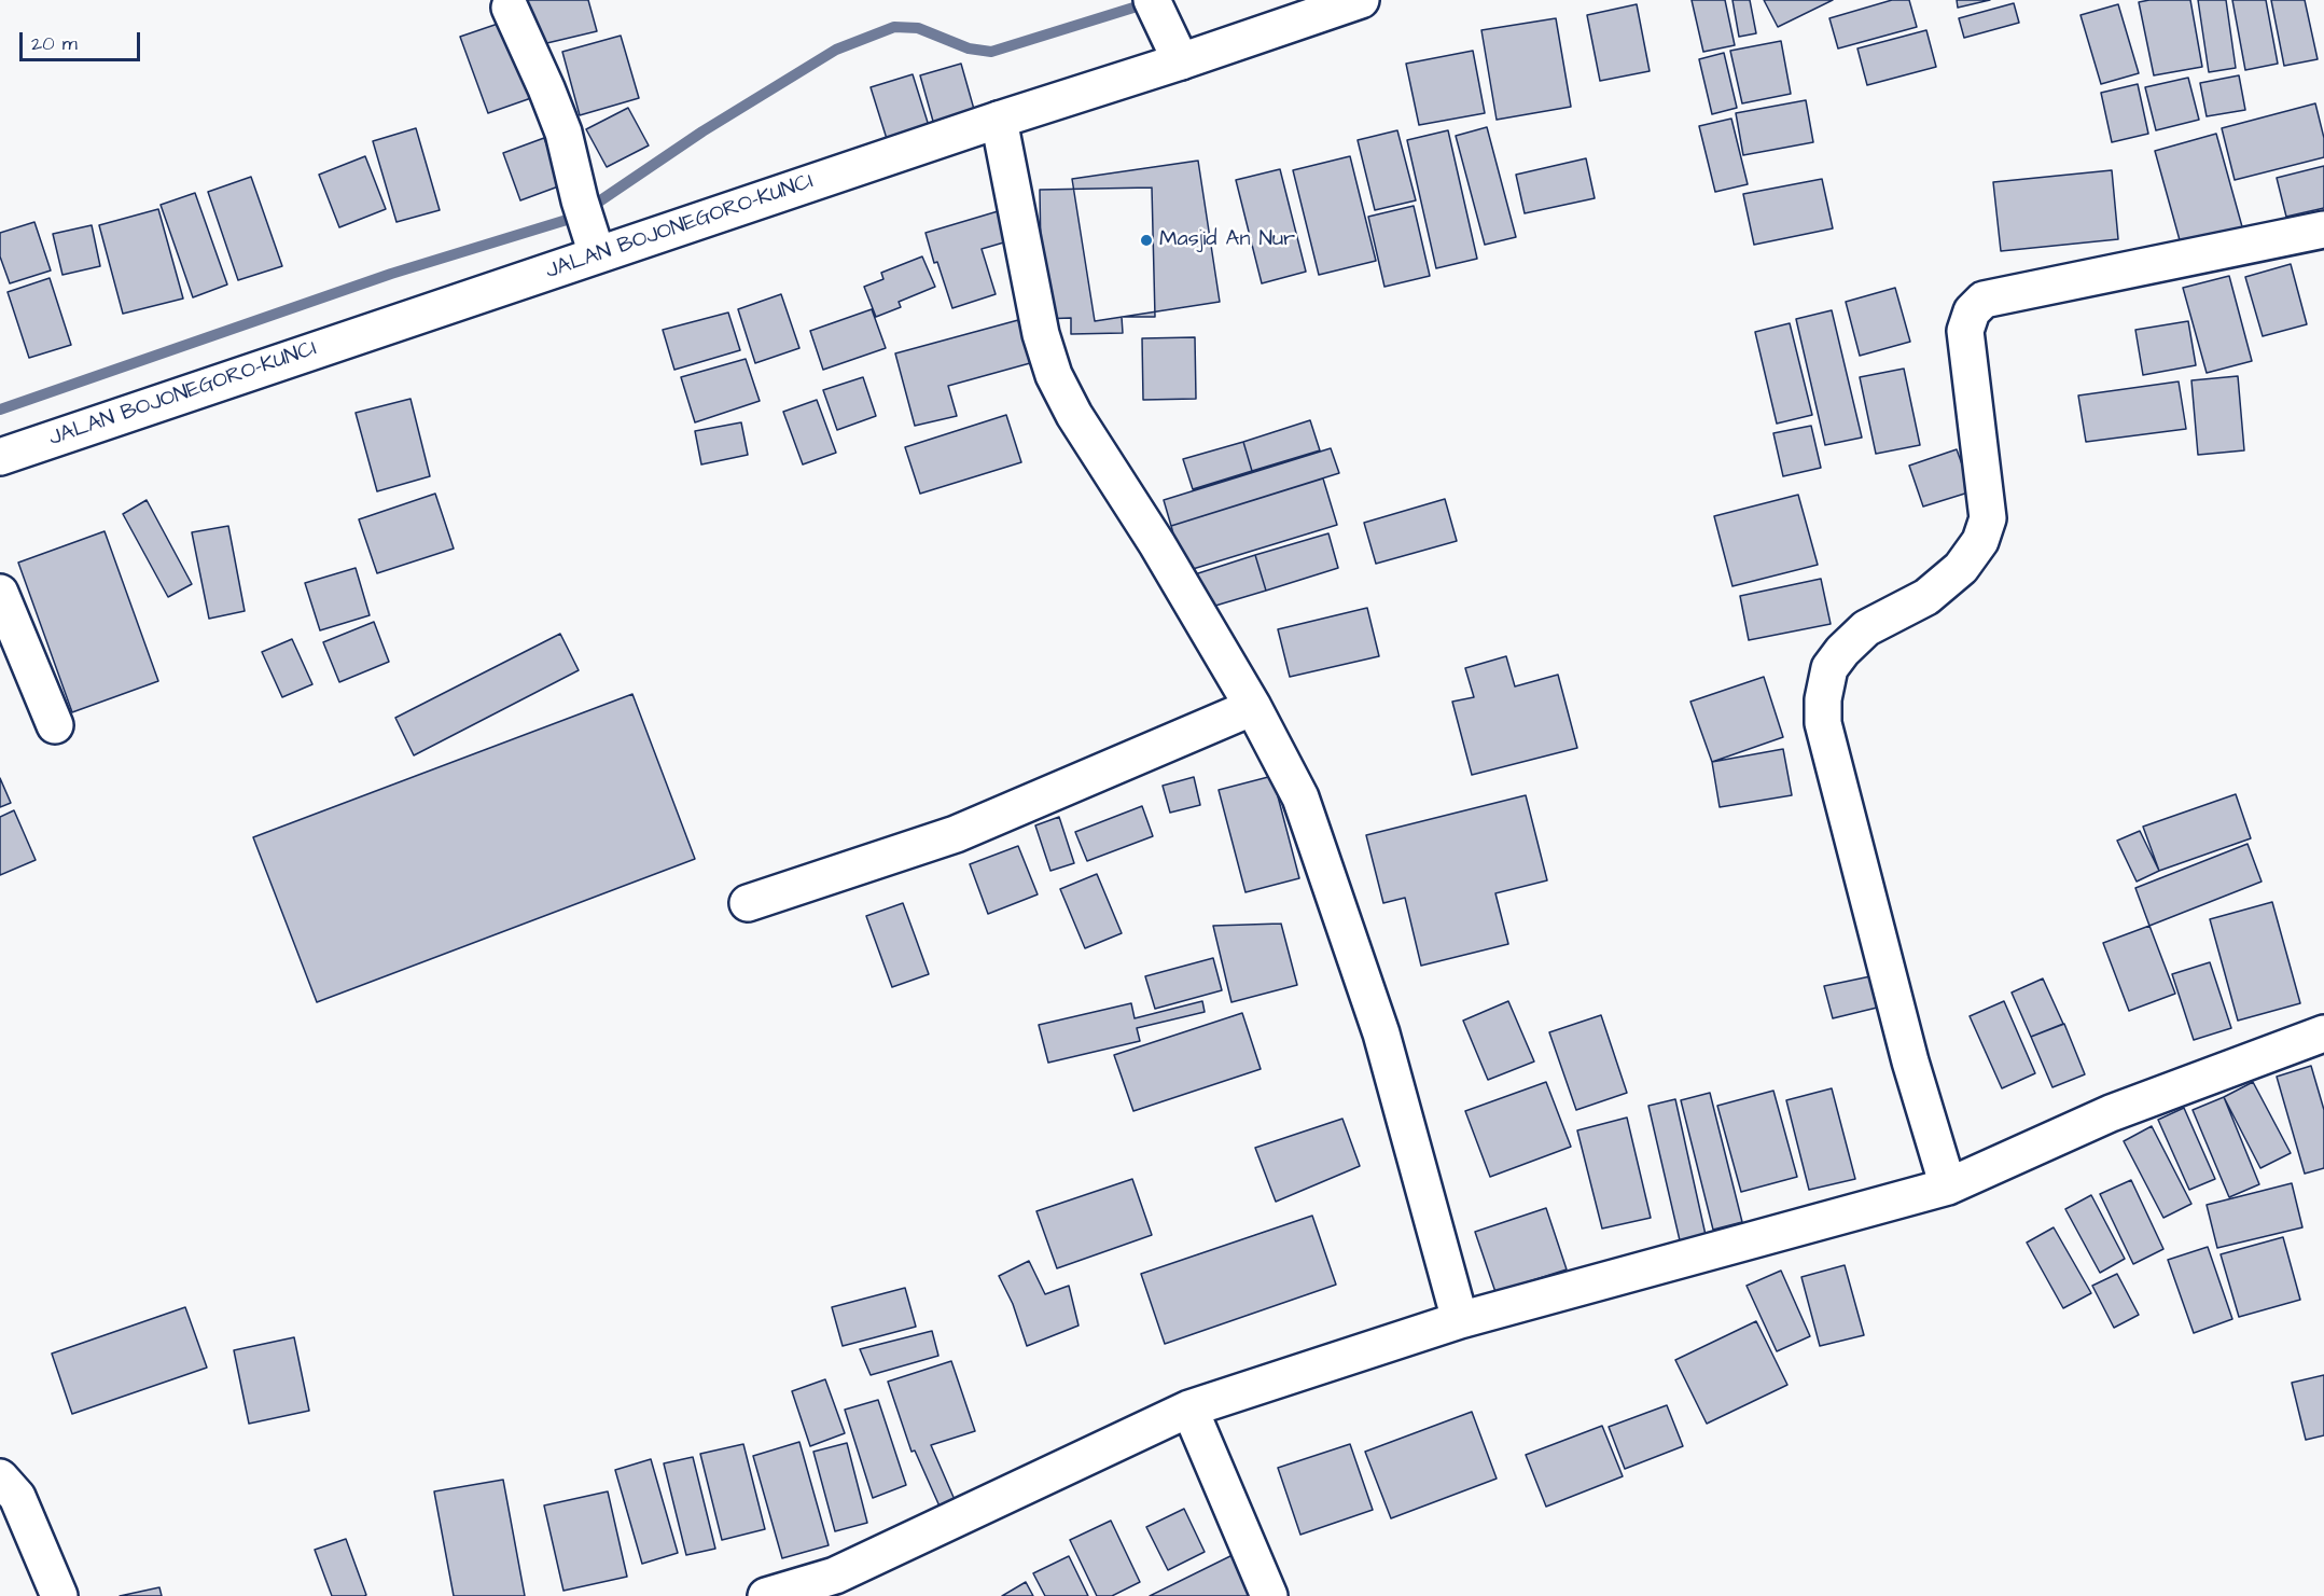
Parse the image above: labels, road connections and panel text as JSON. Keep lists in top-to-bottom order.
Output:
{
  "streets": {
    "street": ["JALAN BOJONEGORO-KUNCI"]
  },
  "places": ["Masjid An Nur"],
  "scale_bar": "20 m"
}
